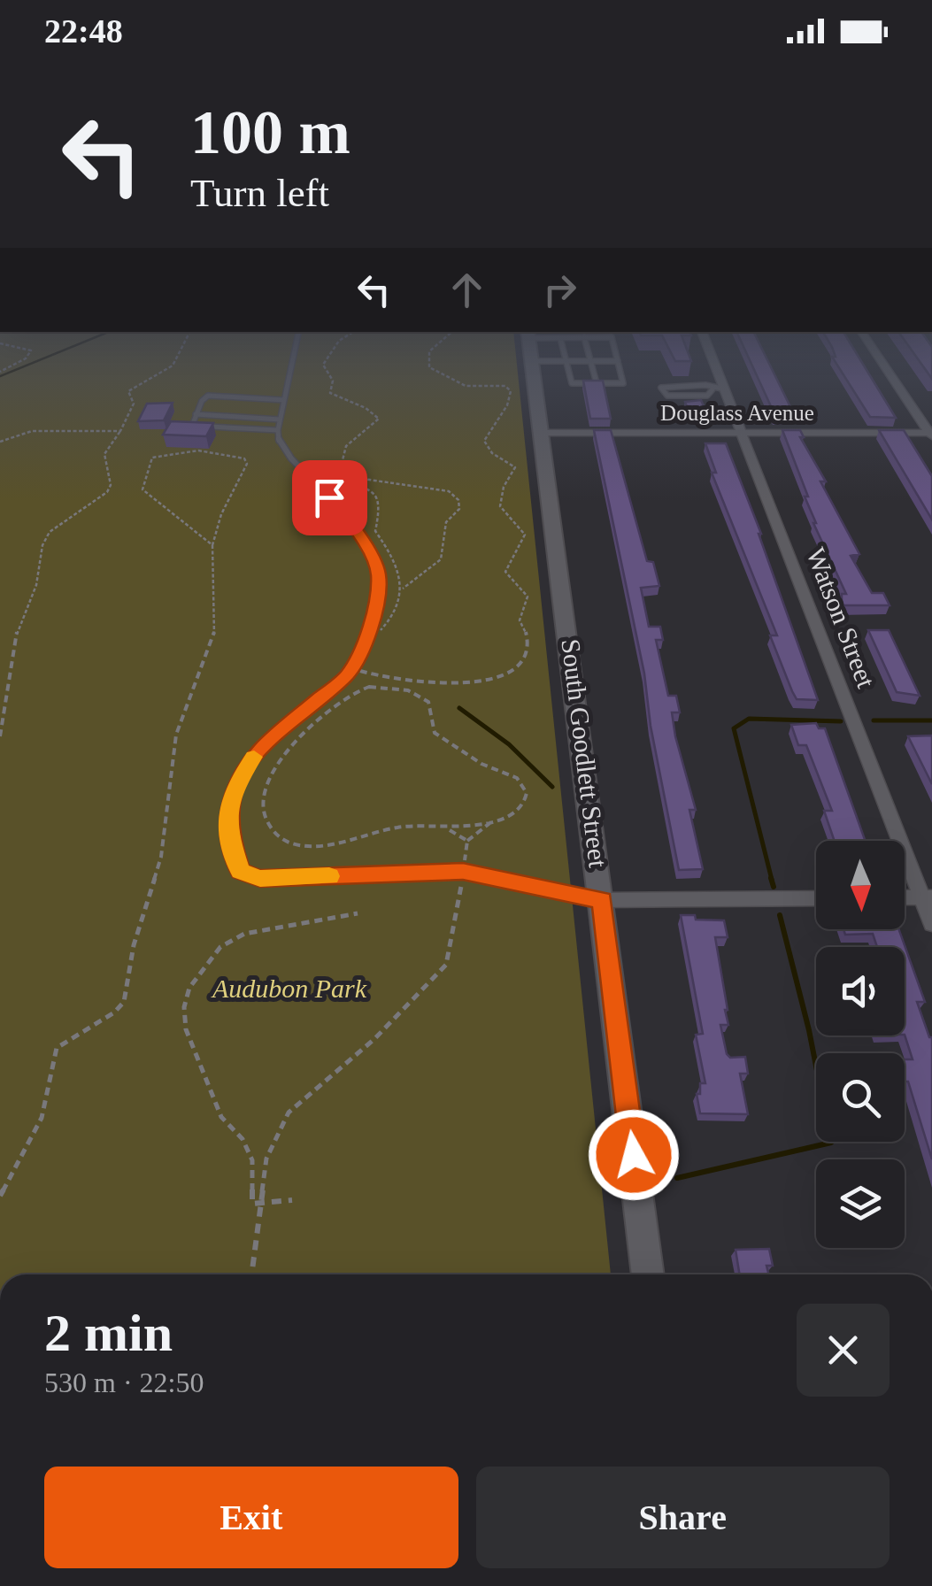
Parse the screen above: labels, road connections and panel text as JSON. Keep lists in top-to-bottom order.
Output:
{
  "streets": {
    "main road": ["South Goodlett Street"],
    "street": ["Douglass Avenue", "Watson Street"]
  },
  "crossings": [
    ["Douglass Avenue", "Watson Street"],
    ["Douglass Avenue", "South Goodlett Street"]
  ],
  "parks": ["Audubon Park"],
  "north": "bottom",
  "page": {
    "status": "22:48",
    "turn": ["100 m", "Turn left"],
    "heading": ["2 min", "530 m · 22:50"],
    "buttons": ["Exit", "Share"]
  }
}
